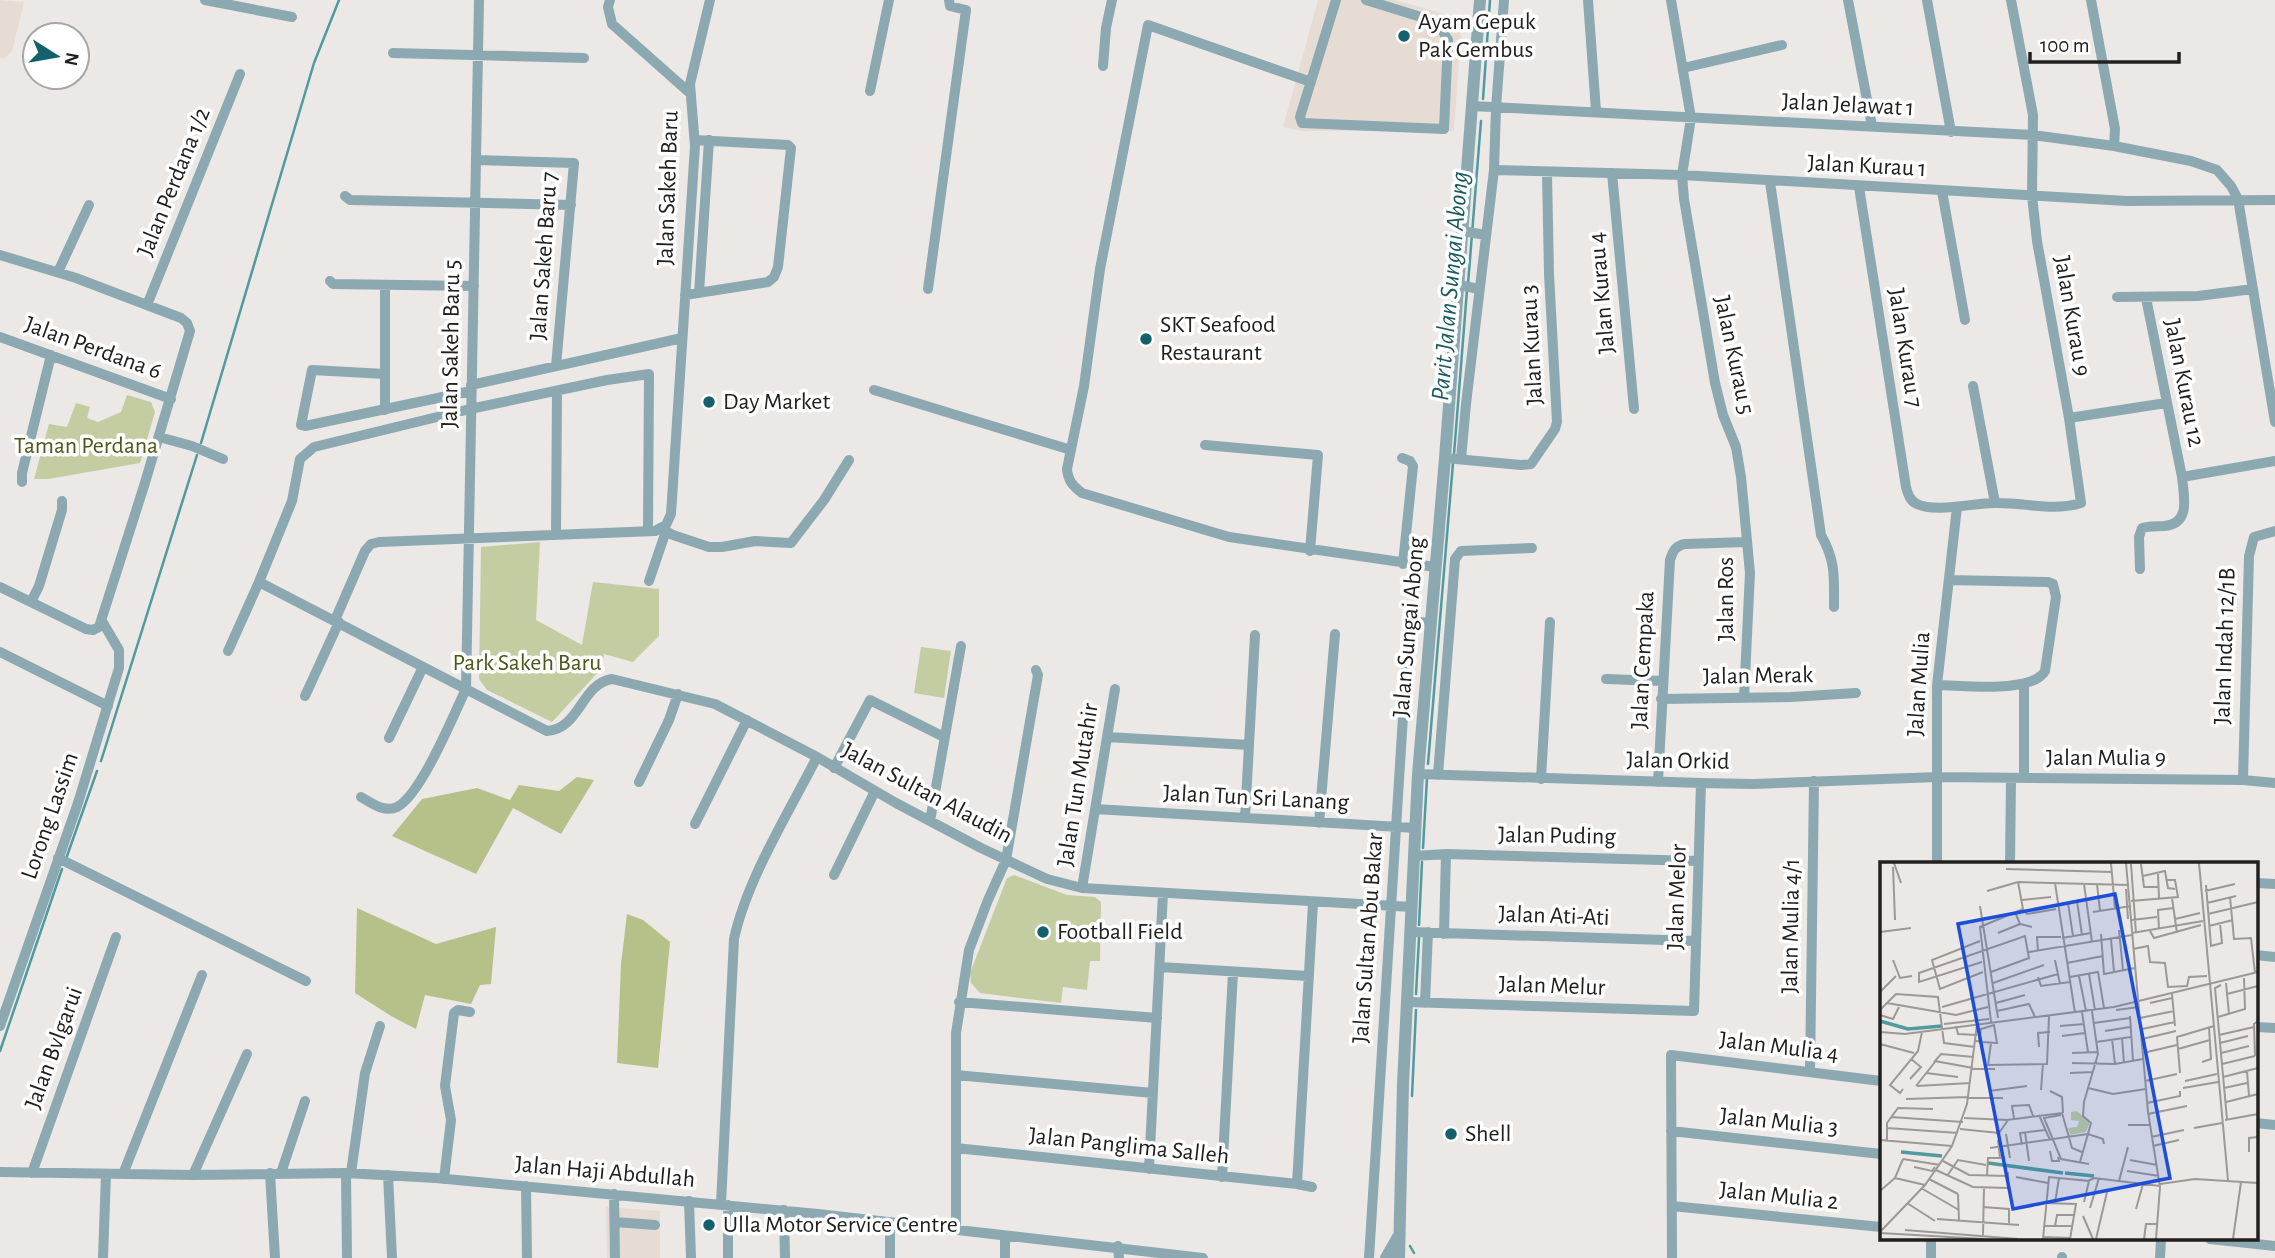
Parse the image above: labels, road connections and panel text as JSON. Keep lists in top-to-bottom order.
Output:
{
  "streets": {
    "street": [
      "Jalan Jelawat 1",
      "Jalan Kurau 1",
      "Jalan Perdana 1/2",
      "Jalan Sakeh Baru",
      "Jalan Sakeh Baru 7",
      "Jalan Kurau 4",
      "Jalan Kurau 9",
      "Jalan Sakeh Baru 5",
      "Jalan Kurau 3",
      "Jalan Perdana 6",
      "Jalan Kurau 7",
      "Jalan Kurau 5",
      "Jalan Kurau 12",
      "Jalan Ros",
      "Jalan Sungai Abong",
      "Jalan Indah 12/1B",
      "Jalan Cempaka",
      "Jalan Merak",
      "Jalan Mulia",
      "Jalan Mulia 9",
      "Jalan Orkid",
      "Jalan Tun Mutahir",
      "Jalan Sultan Alaudin",
      "Jalan Tun Sri Lanang",
      "Lorong Lassim",
      "Jalan Puding",
      "Jalan Melor",
      "Jalan Ati-Ati",
      "Jalan Mulia 4/1",
      "Jalan Sultan Abu Bakar",
      "Jalan Melur",
      "Jalan Mulia 4",
      "Jalan Bvlgarui",
      "Jalan Mulia 3",
      "Jalan Panglima Salleh",
      "Jalan Haji Abdullah",
      "Jalan Mulia 2"
    ]
  },
  "crossings": [
    ["Jalan Jelawat 1", "Jalan Kurau 1"],
    ["Jalan Jelawat 1", "Jalan Kurau 9"],
    ["Jalan Jelawat 1", "Jalan Kurau 5"],
    ["Jalan Jelawat 1", "Jalan Sungai Abong"],
    ["Jalan Kurau 1", "Jalan Kurau 4"],
    ["Jalan Kurau 1", "Jalan Kurau 9"],
    ["Jalan Kurau 1", "Jalan Kurau 3"],
    ["Jalan Kurau 1", "Jalan Kurau 7"],
    ["Jalan Kurau 1", "Jalan Kurau 5"],
    ["Jalan Sakeh Baru 7", "Jalan Sakeh Baru 5"],
    ["Jalan Sakeh Baru 5", "Jalan Sultan Alaudin"],
    ["Jalan Kurau 3", "Jalan Sungai Abong"],
    ["Jalan Kurau 7", "Jalan Mulia"],
    ["Jalan Kurau 5", "Jalan Ros"],
    ["Jalan Kurau 5", "Jalan Cempaka"],
    ["Jalan Ros", "Jalan Cempaka"],
    ["Jalan Ros", "Jalan Merak"],
    ["Jalan Sungai Abong", "Jalan Orkid"],
    ["Jalan Sungai Abong", "Jalan Sultan Alaudin"],
    ["Jalan Sungai Abong", "Jalan Tun Sri Lanang"],
    ["Jalan Sungai Abong", "Jalan Puding"],
    ["Jalan Sungai Abong", "Jalan Ati-Ati"],
    ["Jalan Sungai Abong", "Jalan Sultan Abu Bakar"],
    ["Jalan Sungai Abong", "Jalan Melur"],
    ["Jalan Indah 12/1B", "Jalan Mulia 9"],
    ["Jalan Cempaka", "Jalan Merak"],
    ["Jalan Cempaka", "Jalan Orkid"],
    ["Jalan Mulia", "Jalan Mulia 9"],
    ["Jalan Mulia", "Jalan Orkid"],
    ["Jalan Mulia 9", "Jalan Orkid"],
    ["Jalan Orkid", "Jalan Melor"],
    ["Jalan Orkid", "Jalan Mulia 4/1"],
    ["Jalan Tun Mutahir", "Jalan Sultan Alaudin"],
    ["Jalan Tun Mutahir", "Jalan Tun Sri Lanang"],
    ["Jalan Sultan Alaudin", "Jalan Sultan Abu Bakar"],
    ["Jalan Tun Sri Lanang", "Jalan Sultan Abu Bakar"],
    ["Jalan Puding", "Jalan Melor"],
    ["Jalan Melor", "Jalan Ati-Ati"],
    ["Jalan Melor", "Jalan Melur"],
    ["Jalan Mulia 4/1", "Jalan Mulia 4"],
    ["Jalan Mulia 4", "Jalan Mulia 3"],
    ["Jalan Bvlgarui", "Jalan Haji Abdullah"]
  ],
  "water": ["Parit Jalan Sungai Abong"],
  "parks": ["Taman Perdana", "Park Sakeh Baru"],
  "places": [
    "Ayam Gepuk Pak Gembus",
    "SKT Seafood Restaurant",
    "Day Market",
    "Football Field",
    "Shell",
    "Ulla Motor Service Centre"
  ],
  "scale_bar": "100 m",
  "north": "right"
}
